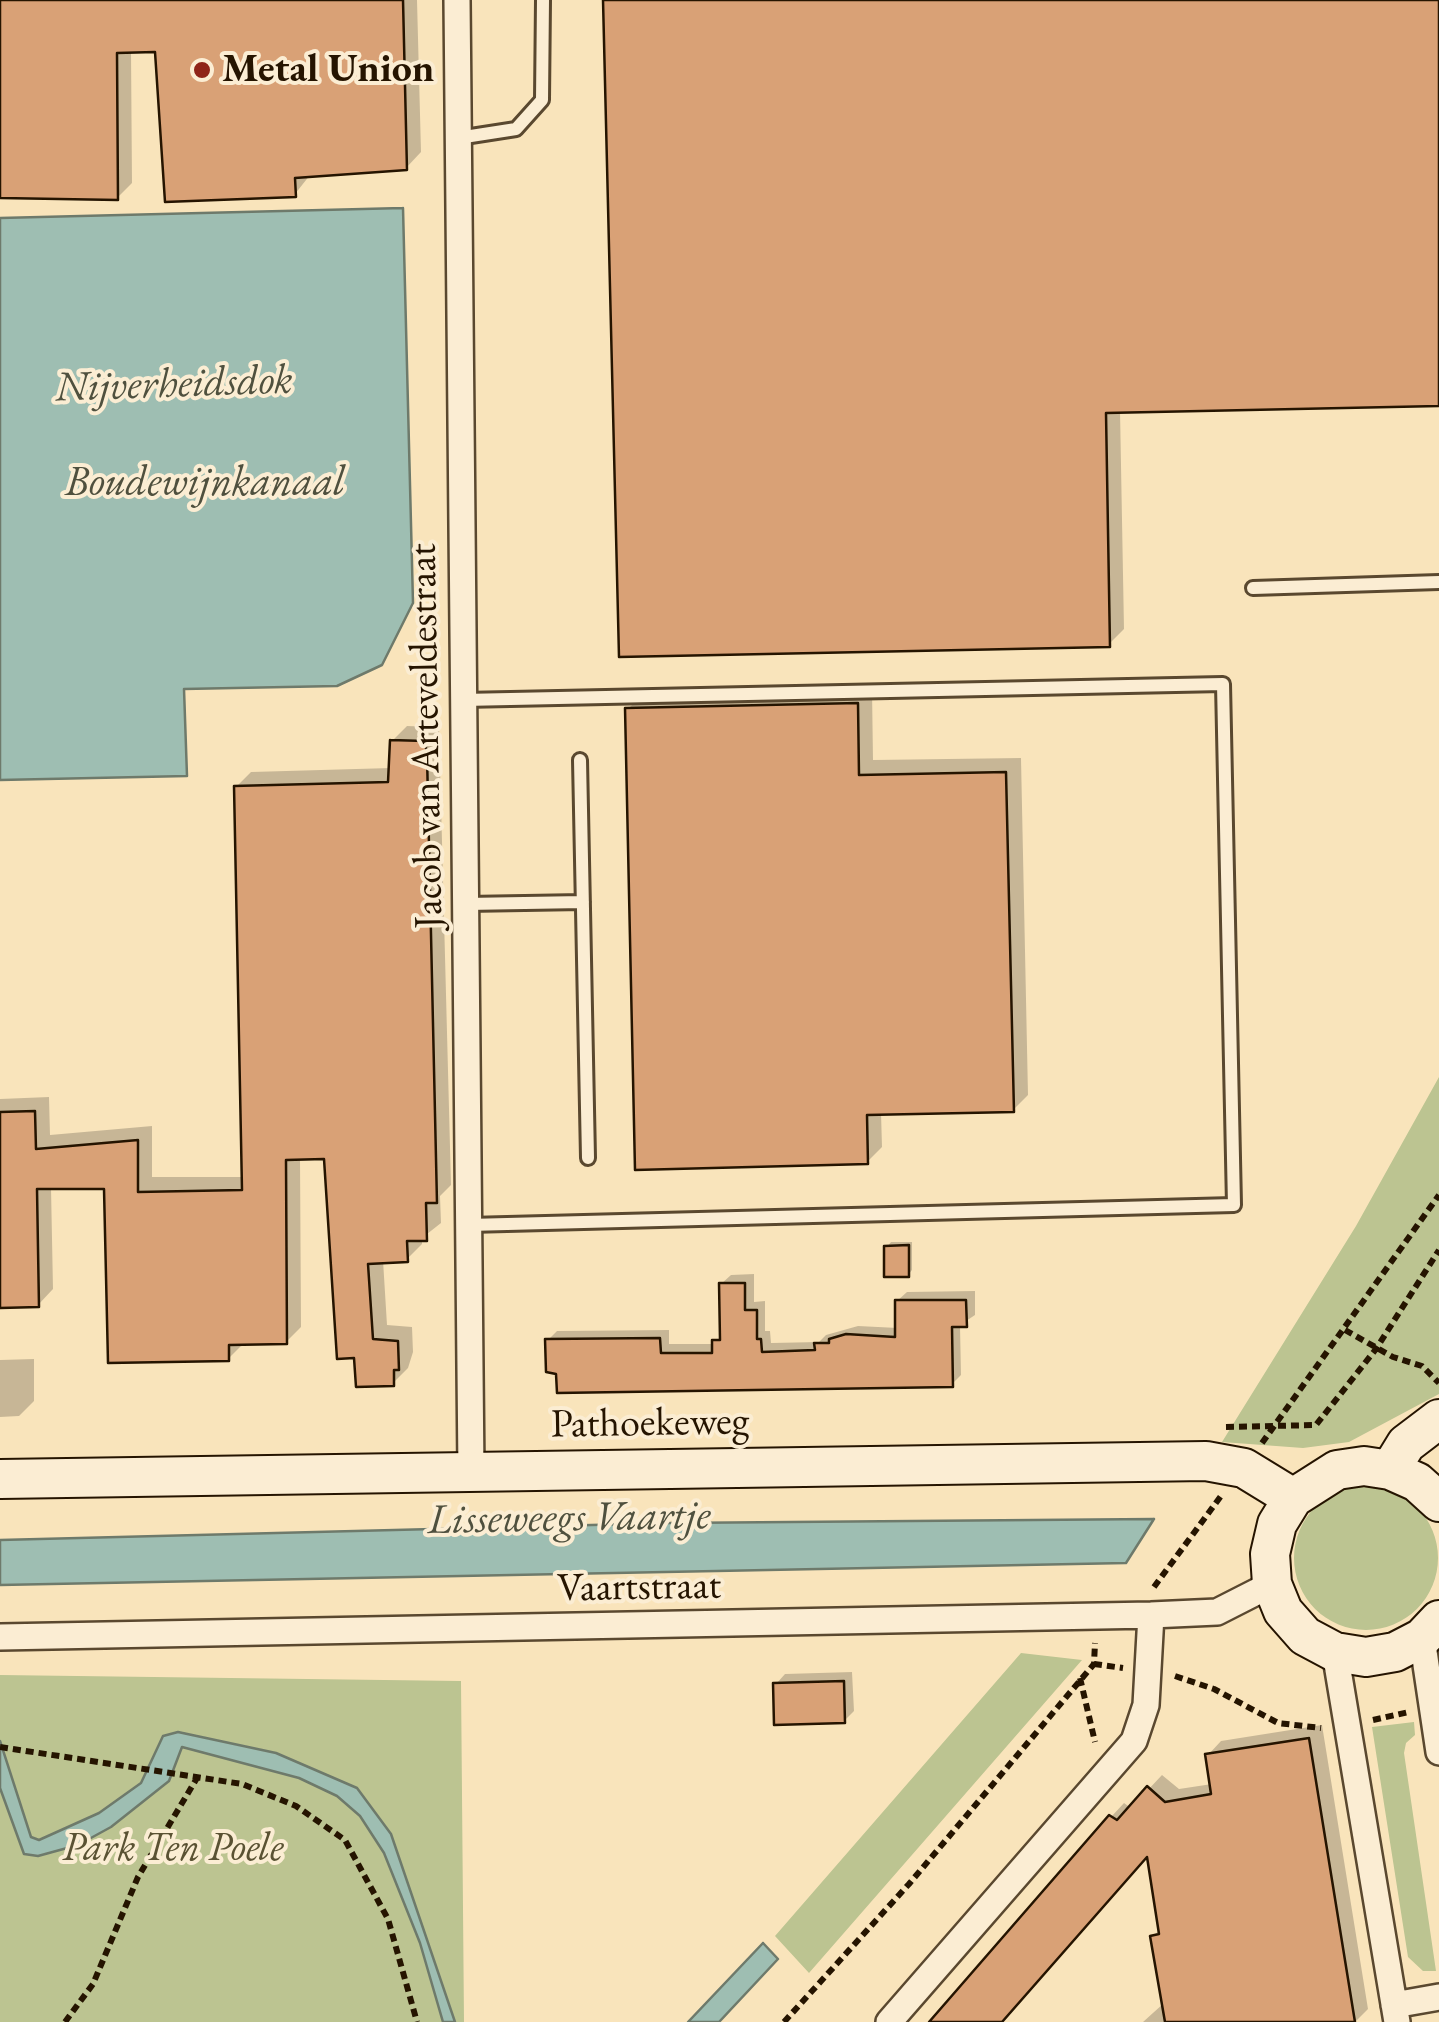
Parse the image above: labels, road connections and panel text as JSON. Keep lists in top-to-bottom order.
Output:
{
  "streets": {
    "main road": ["Pathoekeweg"],
    "street": ["Jacob van Arteveldestraat", "Vaartstraat"]
  },
  "crossings": [
    ["Jacob van Arteveldestraat", "Pathoekeweg"]
  ],
  "water": ["Nijverheidsdok", "Boudewijnkanaal", "Lisseweegs Vaartje"],
  "parks": ["Park Ten Poele"],
  "places": ["Metal Union"]
}
